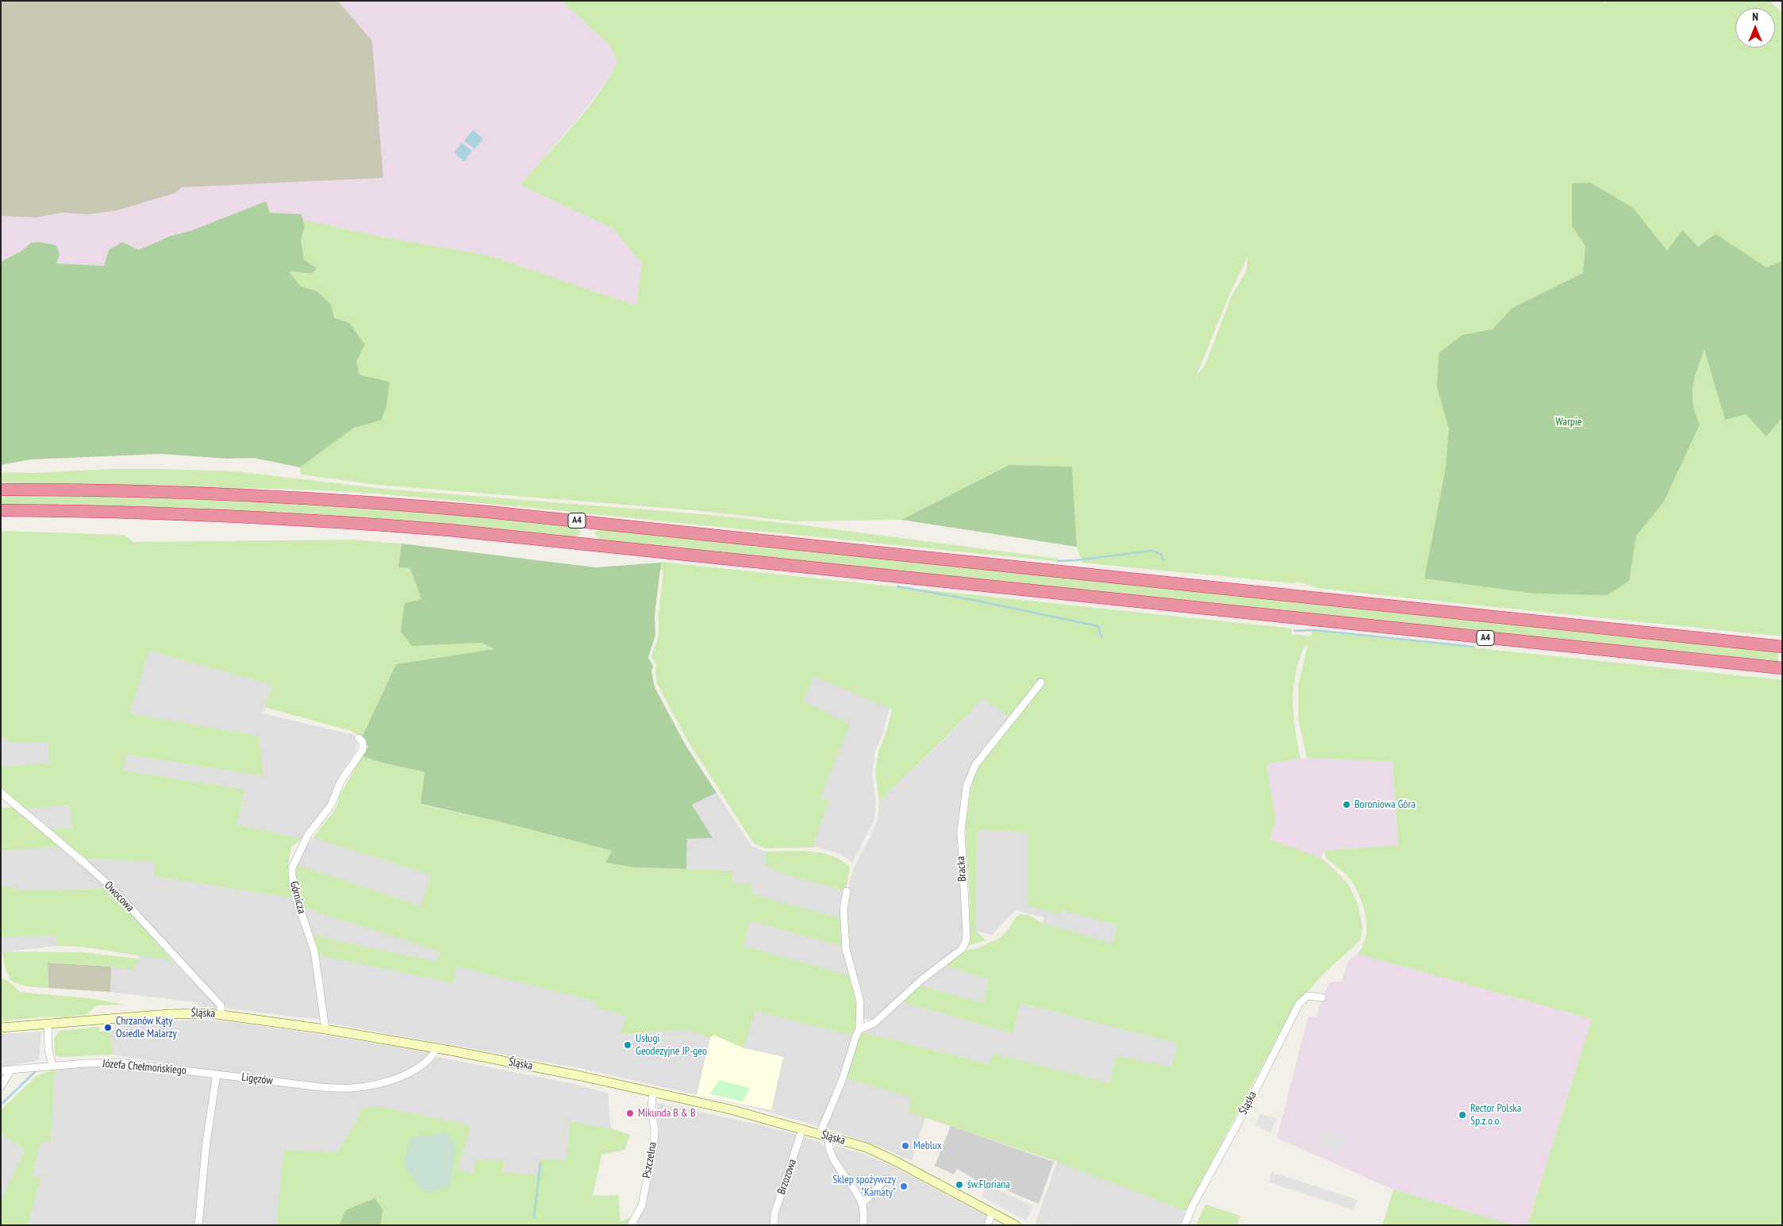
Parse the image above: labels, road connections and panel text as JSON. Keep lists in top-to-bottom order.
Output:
{
  "streets": {
    "highway": ["A4"],
    "main road": ["Śląska"],
    "street": [
      "Bracka",
      "Owocowa",
      "Górnicza",
      "Józefa Chełmońskiego",
      "Ligęzów",
      "Pszczelna",
      "Brzozowa"
    ]
  },
  "crossings": [
    ["Owocowa", "Śląska"],
    ["Górnicza", "Śląska"],
    ["Śląska", "Ligęzów"],
    ["Śląska", "Pszczelna"],
    ["Śląska", "Brzozowa"],
    ["Józefa Chełmońskiego", "Ligęzów"]
  ],
  "parks": ["Warpie"],
  "places": [
    "Boroniowa Góra",
    "Chrzanów Kąty Osiedle Malarzy",
    "Usługi Geodezyjne JP-geo",
    "Mikunda B & B",
    "Rector Polska Sp.z.o.o.",
    "Meblux",
    "św.Floriana",
    "Sklep spożywczy \"Kamaty\""
  ],
  "north": "top"
}
